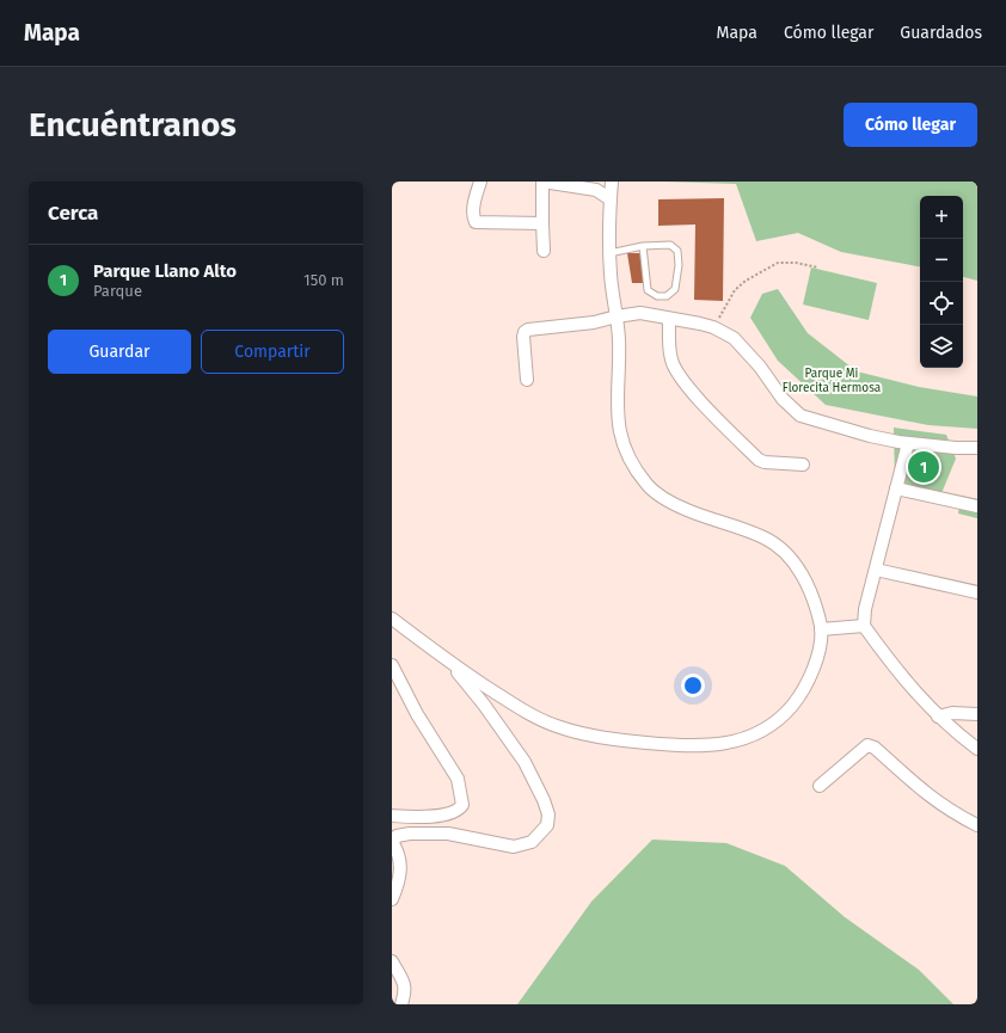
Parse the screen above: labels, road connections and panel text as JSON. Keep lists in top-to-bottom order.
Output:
{
  "parks": ["Parque Mi Florecita Hermosa"],
  "page": {
    "header": "Mapa",
    "nav": ["Mapa", "Cómo llegar", "Guardados"],
    "buttons": [
      "Cómo llegar",
      ["Guardar", "Compartir"]
    ],
    "title": "Encuéntranos",
    "heading": "Cerca",
    "map_buttons": ["+", "−"],
    "list": [
      {
        "mark": "1",
        "name": "Parque Llano Alto",
        "note": "Parque",
        "value": "150 m"
      }
    ],
    "pins": "1"
  }
}
